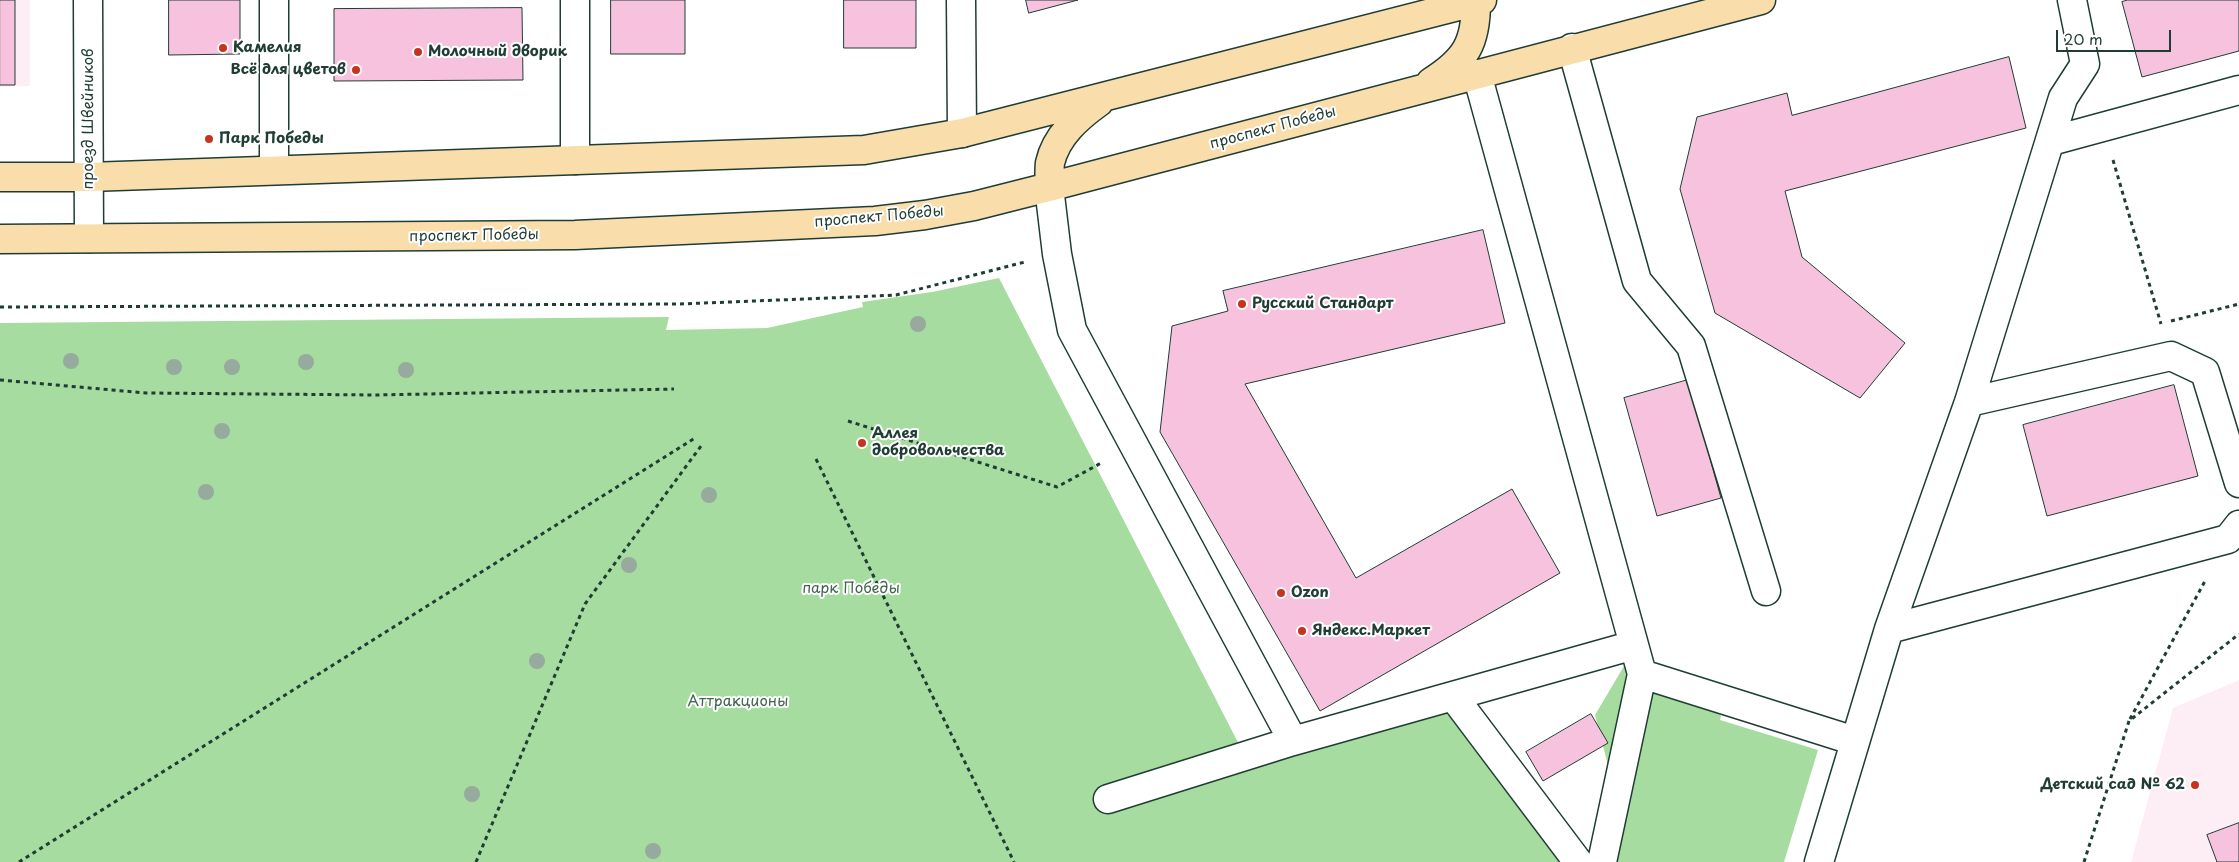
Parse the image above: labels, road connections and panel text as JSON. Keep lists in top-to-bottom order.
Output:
{
  "streets": {
    "main road": ["проспект Победы"],
    "street": ["проезд Швейников"]
  },
  "crossings": [
    ["проезд Швейников", "проспект Победы"]
  ],
  "parks": ["парк Победы", "Аттракционы"],
  "places": [
    "Камелия",
    "Молочный дворик",
    "Всё для цветов",
    "Парк Победы",
    "Русский Стандарт",
    "Аллея добровольчества",
    "Ozon",
    "Яндекс.Маркет",
    "Детский сад № 62"
  ],
  "scale_bar": "20 m"
}
